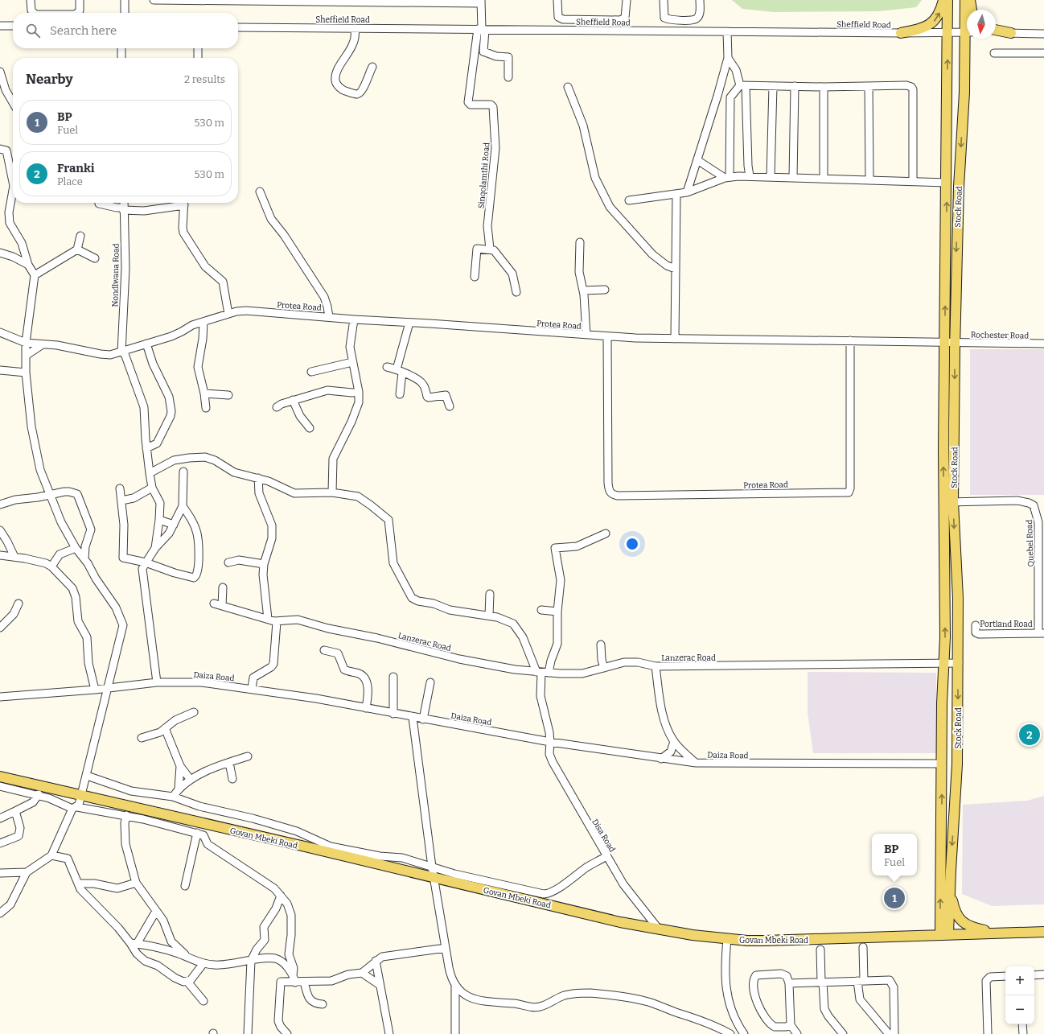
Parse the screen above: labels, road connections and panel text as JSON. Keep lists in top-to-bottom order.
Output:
{
  "streets": {
    "main road": ["Stock Road", "Govan Mbeki Road"],
    "street": [
      "Sheffield Road",
      "Sinqolamthi Road",
      "Nondlwana Road",
      "Protea Road",
      "Rochester Road",
      "Quebel Road",
      "Portland Road",
      "Lanzerac Road",
      "Daiza Road",
      "Disa Road"
    ]
  },
  "crossings": [
    ["Sheffield Road", "Sinqolamthi Road"],
    ["Sheffield Road", "Stock Road"],
    ["Stock Road", "Protea Road"],
    ["Stock Road", "Rochester Road"],
    ["Stock Road", "Quebel Road"],
    ["Stock Road", "Lanzerac Road"],
    ["Stock Road", "Daiza Road"],
    ["Stock Road", "Govan Mbeki Road"],
    ["Nondlwana Road", "Protea Road"],
    ["Protea Road", "Rochester Road"],
    ["Quebel Road", "Portland Road"],
    ["Lanzerac Road", "Disa Road"],
    ["Daiza Road", "Disa Road"],
    ["Disa Road", "Govan Mbeki Road"]
  ],
  "north": "bottom",
  "page": {
    "search": "Search here",
    "heading": ["Nearby", "2 results"],
    "list": [
      {
        "mark": "1",
        "name": "BP",
        "note": "Fuel",
        "value": "530 m"
      },
      {
        "mark": "2",
        "name": "Franki",
        "note": "Place",
        "value": "530 m"
      }
    ],
    "pins": ["2", "1"],
    "popup": ["BP", "Fuel"],
    "map_buttons": ["+", "−"]
  }
}
